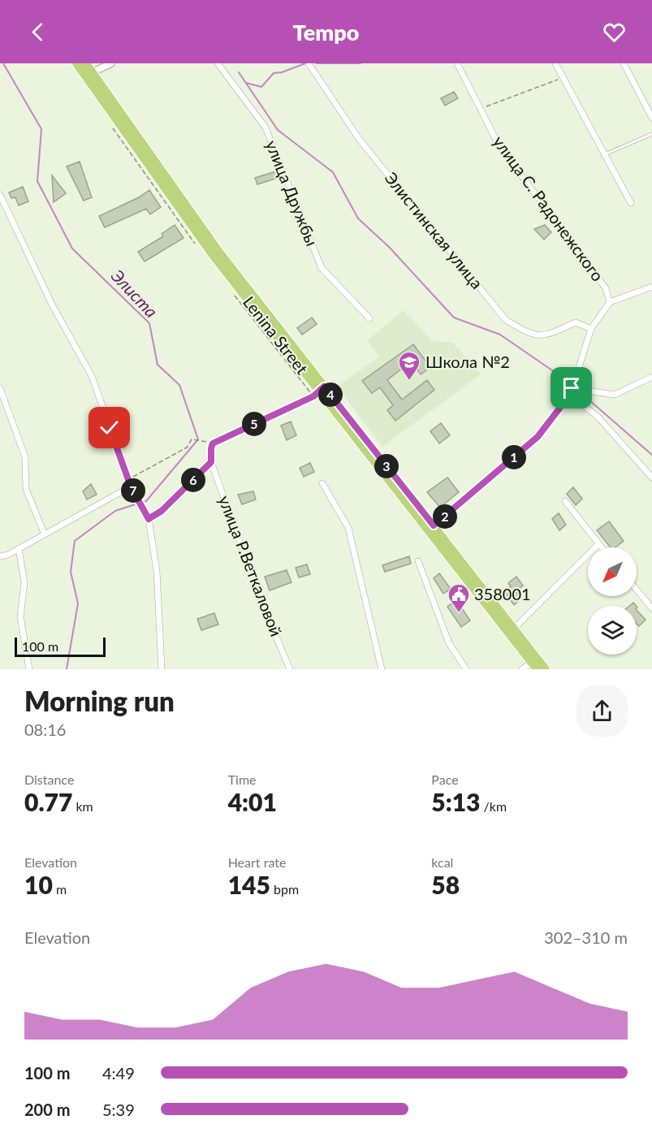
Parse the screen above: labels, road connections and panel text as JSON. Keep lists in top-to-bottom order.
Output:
{
  "streets": {
    "main road": ["Lenina Street"],
    "street": [
      "улица Дружбы",
      "улица С. Радонежского",
      "Элистинская улица",
      "улица Р.Веткаловой"
    ]
  },
  "water": ["Элиста"],
  "places": {
    "school or university": ["Школа №2"],
    "public building": ["358001"]
  },
  "scale_bar": "100 m",
  "north": "bottom left",
  "page": {
    "header": "Tempo",
    "pins": [
      "4",
      "5",
      "1",
      "3",
      "6",
      "7",
      "2"
    ],
    "scale": "100 m",
    "heading": ["Morning run", "08:16"],
    "stats": [
      ["Distance", "0.77 km"],
      ["Time", "4:01"],
      ["Pace", "5:13 /km"],
      ["Elevation", "10 m"],
      ["Heart rate", "145 bpm"],
      ["kcal", "58"]
    ],
    "chart": ["Elevation", "302–310 m"],
    "list": [
      {
        "name": "100 m",
        "note": "4:49"
      },
      {
        "name": "200 m",
        "note": "5:39"
      }
    ]
  }
}
